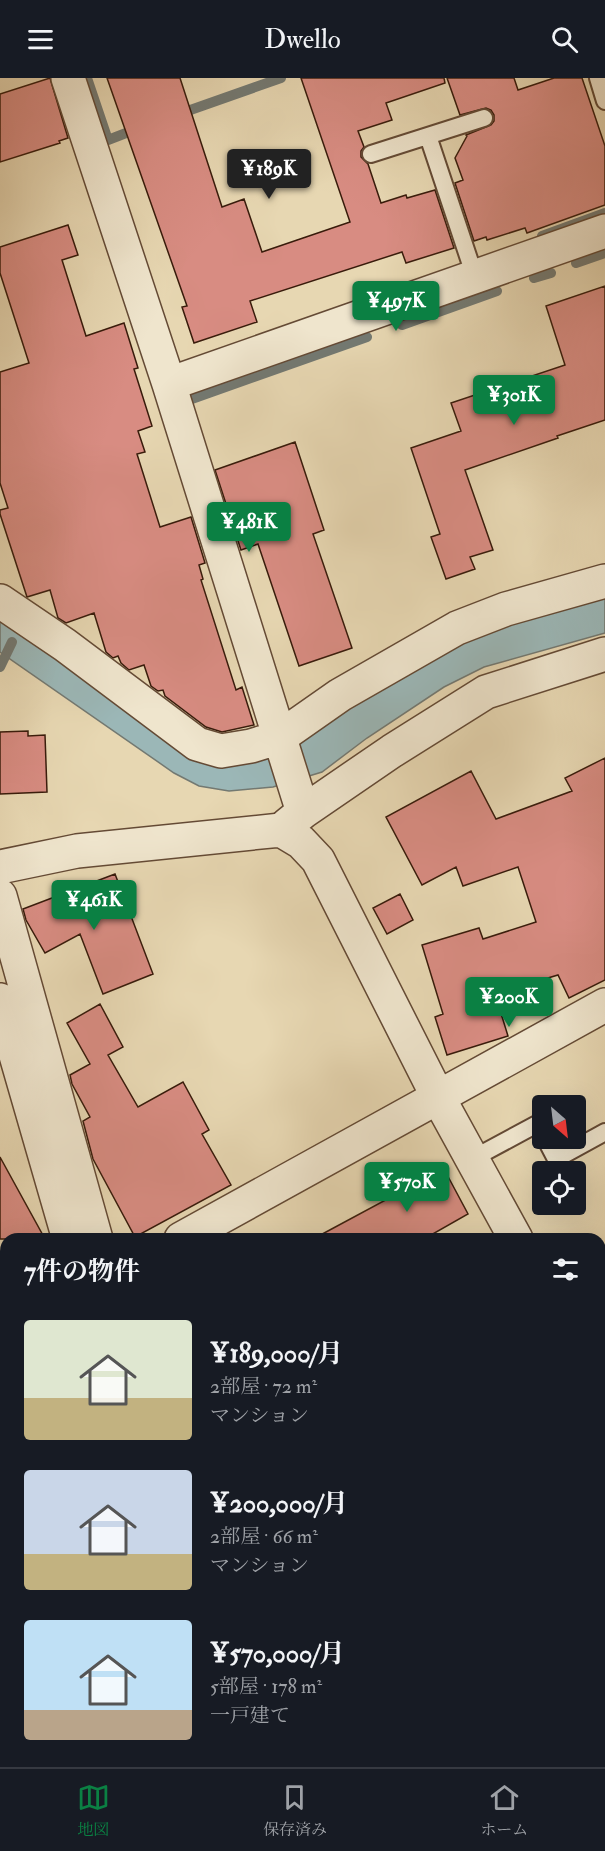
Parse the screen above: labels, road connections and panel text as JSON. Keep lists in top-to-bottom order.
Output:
{
  "north": "bottom right",
  "page": {
    "header": "Dwello",
    "price": [
      "¥189K",
      "¥497K",
      "¥301K",
      "¥481K",
      "¥461K",
      "¥200K",
      "¥570K"
    ],
    "heading": "7件の物件",
    "list": [
      {
        "name": "¥189,000/月",
        "note": "2部屋 · 72 m² · マンション"
      },
      {
        "name": "¥200,000/月",
        "note": "2部屋 · 66 m² · マンション"
      },
      {
        "name": "¥570,000/月",
        "note": "5部屋 · 178 m² · 一戸建て"
      }
    ],
    "tabs": ["地図", "保存済み", "ホーム"]
  }
}
